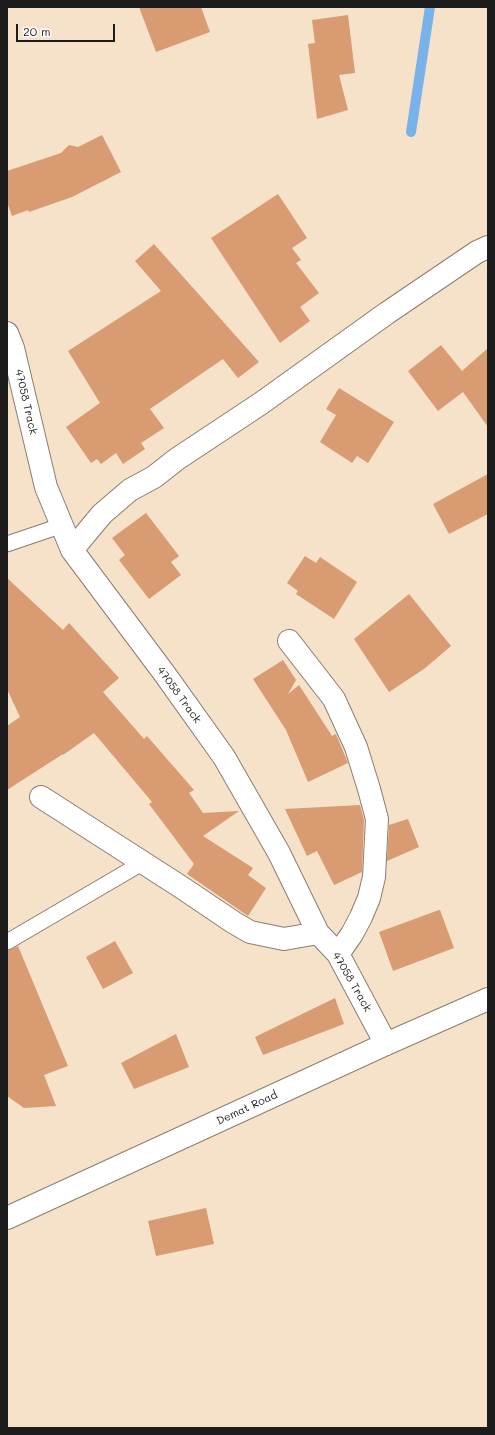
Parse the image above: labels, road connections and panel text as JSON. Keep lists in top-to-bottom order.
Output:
{
  "streets": {
    "street": ["47058 Track", "Demat Road"]
  },
  "crossings": [
    ["47058 Track", "Demat Road"]
  ],
  "scale_bar": "20 m"
}
